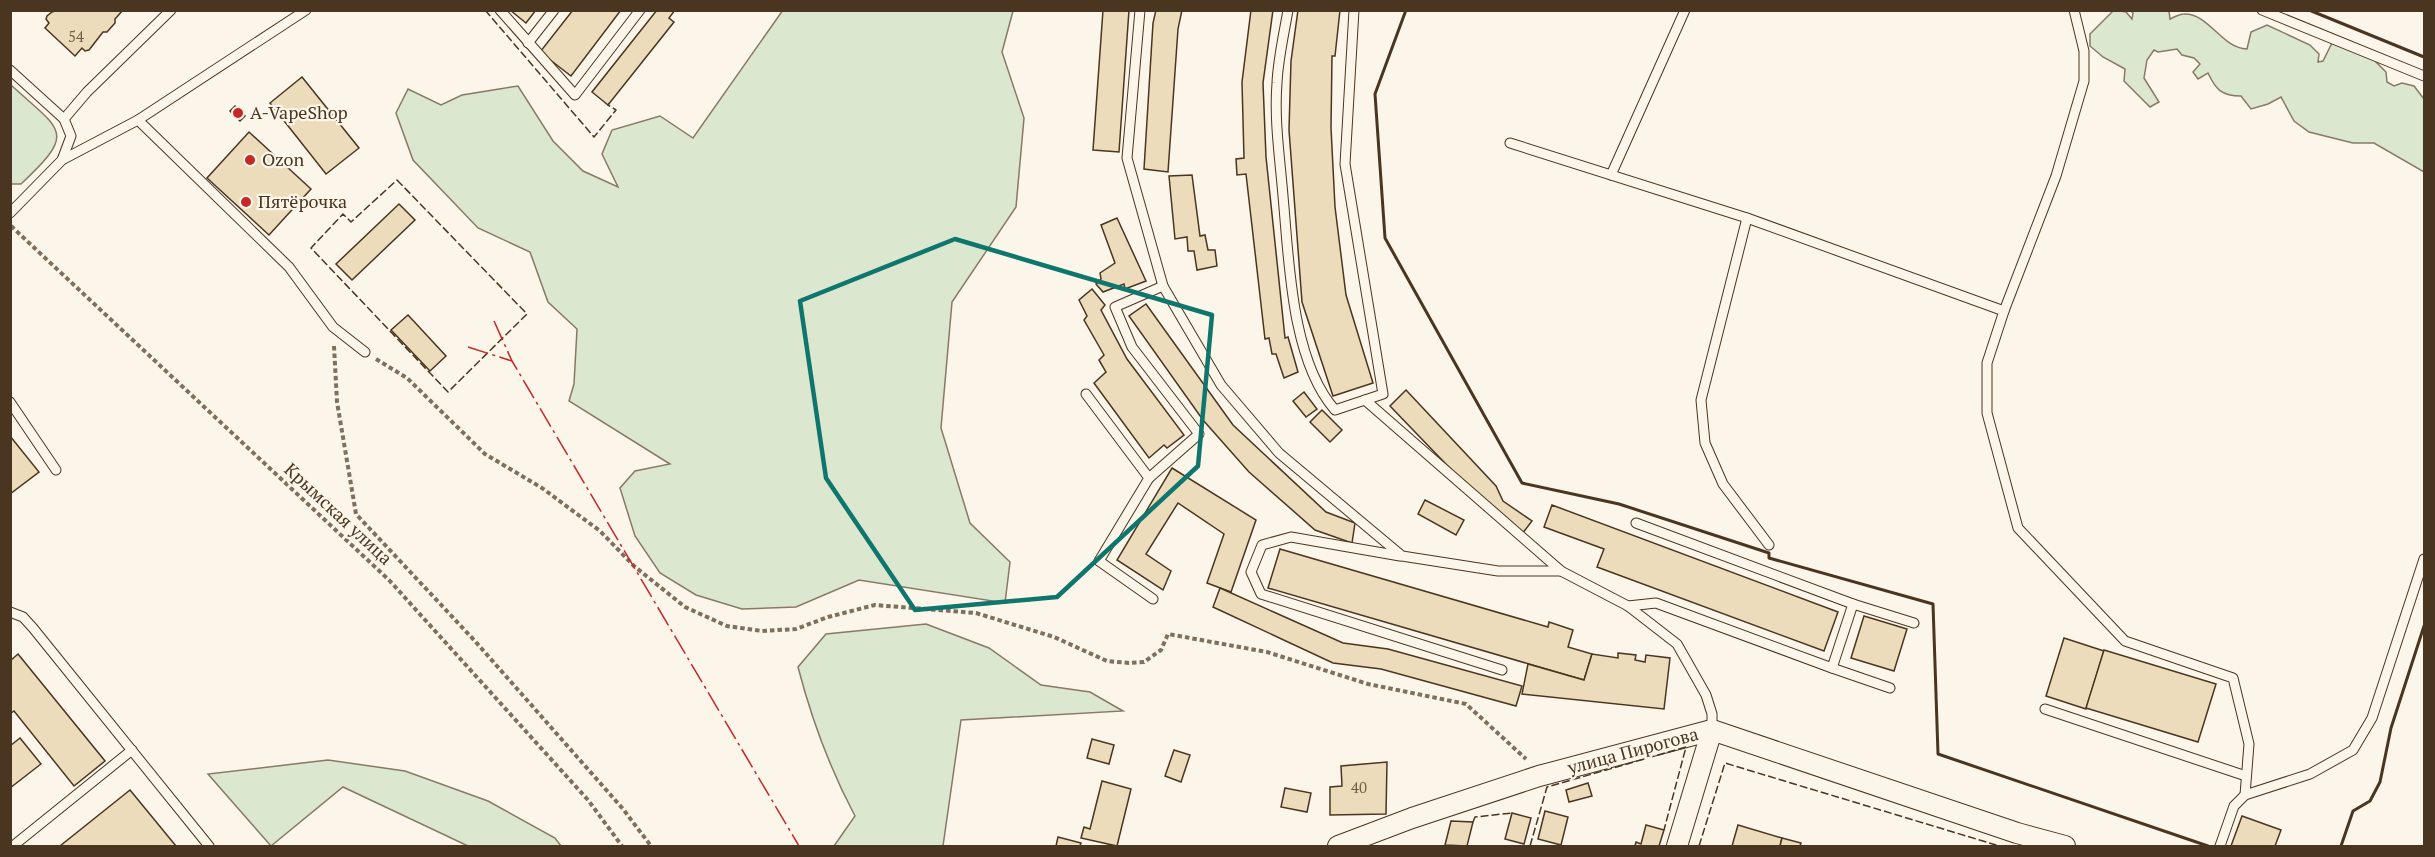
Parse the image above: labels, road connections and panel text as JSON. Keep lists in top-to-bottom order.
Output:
{
  "streets": {
    "street": ["улица Пирогова"],
    "path": ["Крымская улица"]
  },
  "places": ["A-VapeShop", "Ozon", "Пятёрочка"],
  "house_numbers": ["54", "40"]
}
